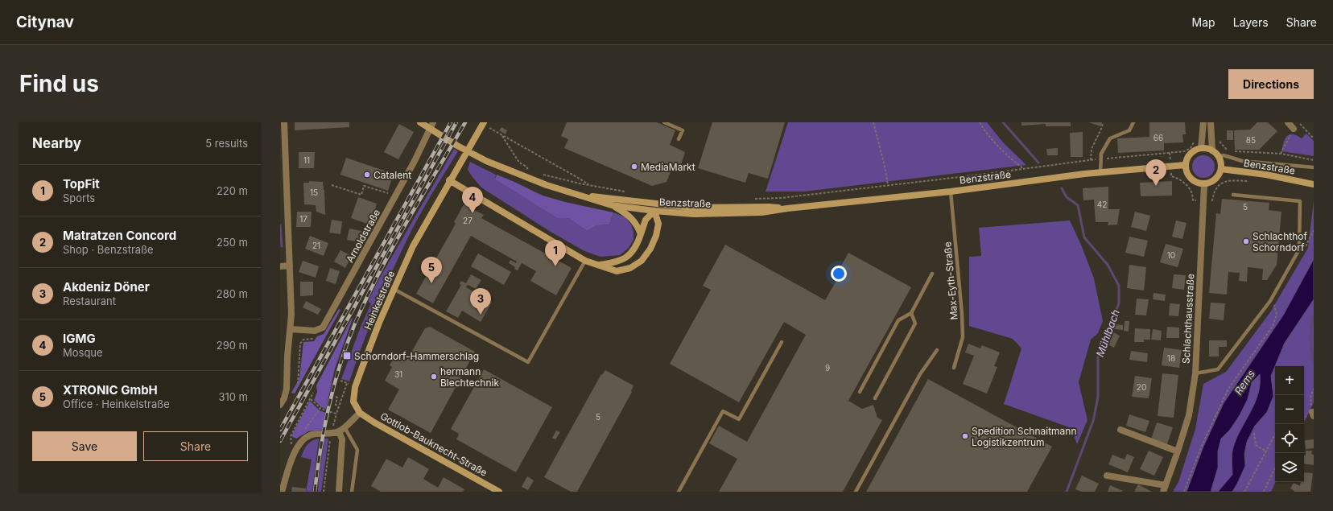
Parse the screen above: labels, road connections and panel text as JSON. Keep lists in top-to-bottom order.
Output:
{
  "streets": {
    "main road": ["Benzstraße", "Heinkelstraße", "Gottlob-Bauknecht-Straße"],
    "street": ["Arnoldstraße", "Schlachthausstraße"],
    "lane": ["Max-Eyth-Straße"]
  },
  "crossings": [
    ["Benzstraße", "Max-Eyth-Straße"],
    ["Benzstraße", "Schlachthausstraße"],
    ["Heinkelstraße", "Gottlob-Bauknecht-Straße"]
  ],
  "water": ["Mühlbach", "Rems"],
  "places": {
    "other": [
      "MediaMarkt",
      "Catalent",
      "Schlachthof Schorndorf",
      "hermann Blechtechnik",
      "Spedition Schnaitmann Logistikzentrum"
    ],
    "transit": ["Schorndorf-Hammerschlag"]
  },
  "house_numbers": [
    "66",
    "85",
    "11",
    "15",
    "42",
    "5",
    "17",
    "27",
    "21",
    "10",
    "18",
    "9",
    "31",
    "20",
    "5"
  ],
  "page": {
    "header": "Citynav",
    "nav": ["Map", "Layers", "Share"],
    "buttons": [
      "Directions",
      ["Save", "Share"]
    ],
    "title": "Find us",
    "heading": ["Nearby", "5 results"],
    "pins": [
      "2",
      "4",
      "1",
      "5",
      "3"
    ],
    "list": [
      {
        "mark": "1",
        "name": "TopFit",
        "note": "Sports",
        "value": "220 m"
      },
      {
        "mark": "2",
        "name": "Matratzen Concord",
        "note": "Shop · Benzstraße",
        "value": "250 m"
      },
      {
        "mark": "3",
        "name": "Akdeniz Döner",
        "note": "Restaurant",
        "value": "280 m"
      },
      {
        "mark": "4",
        "name": "IGMG",
        "note": "Mosque",
        "value": "290 m"
      },
      {
        "mark": "5",
        "name": "XTRONIC GmbH",
        "note": "Office · Heinkelstraße",
        "value": "310 m"
      }
    ],
    "map_buttons": ["+", "−"]
  }
}
